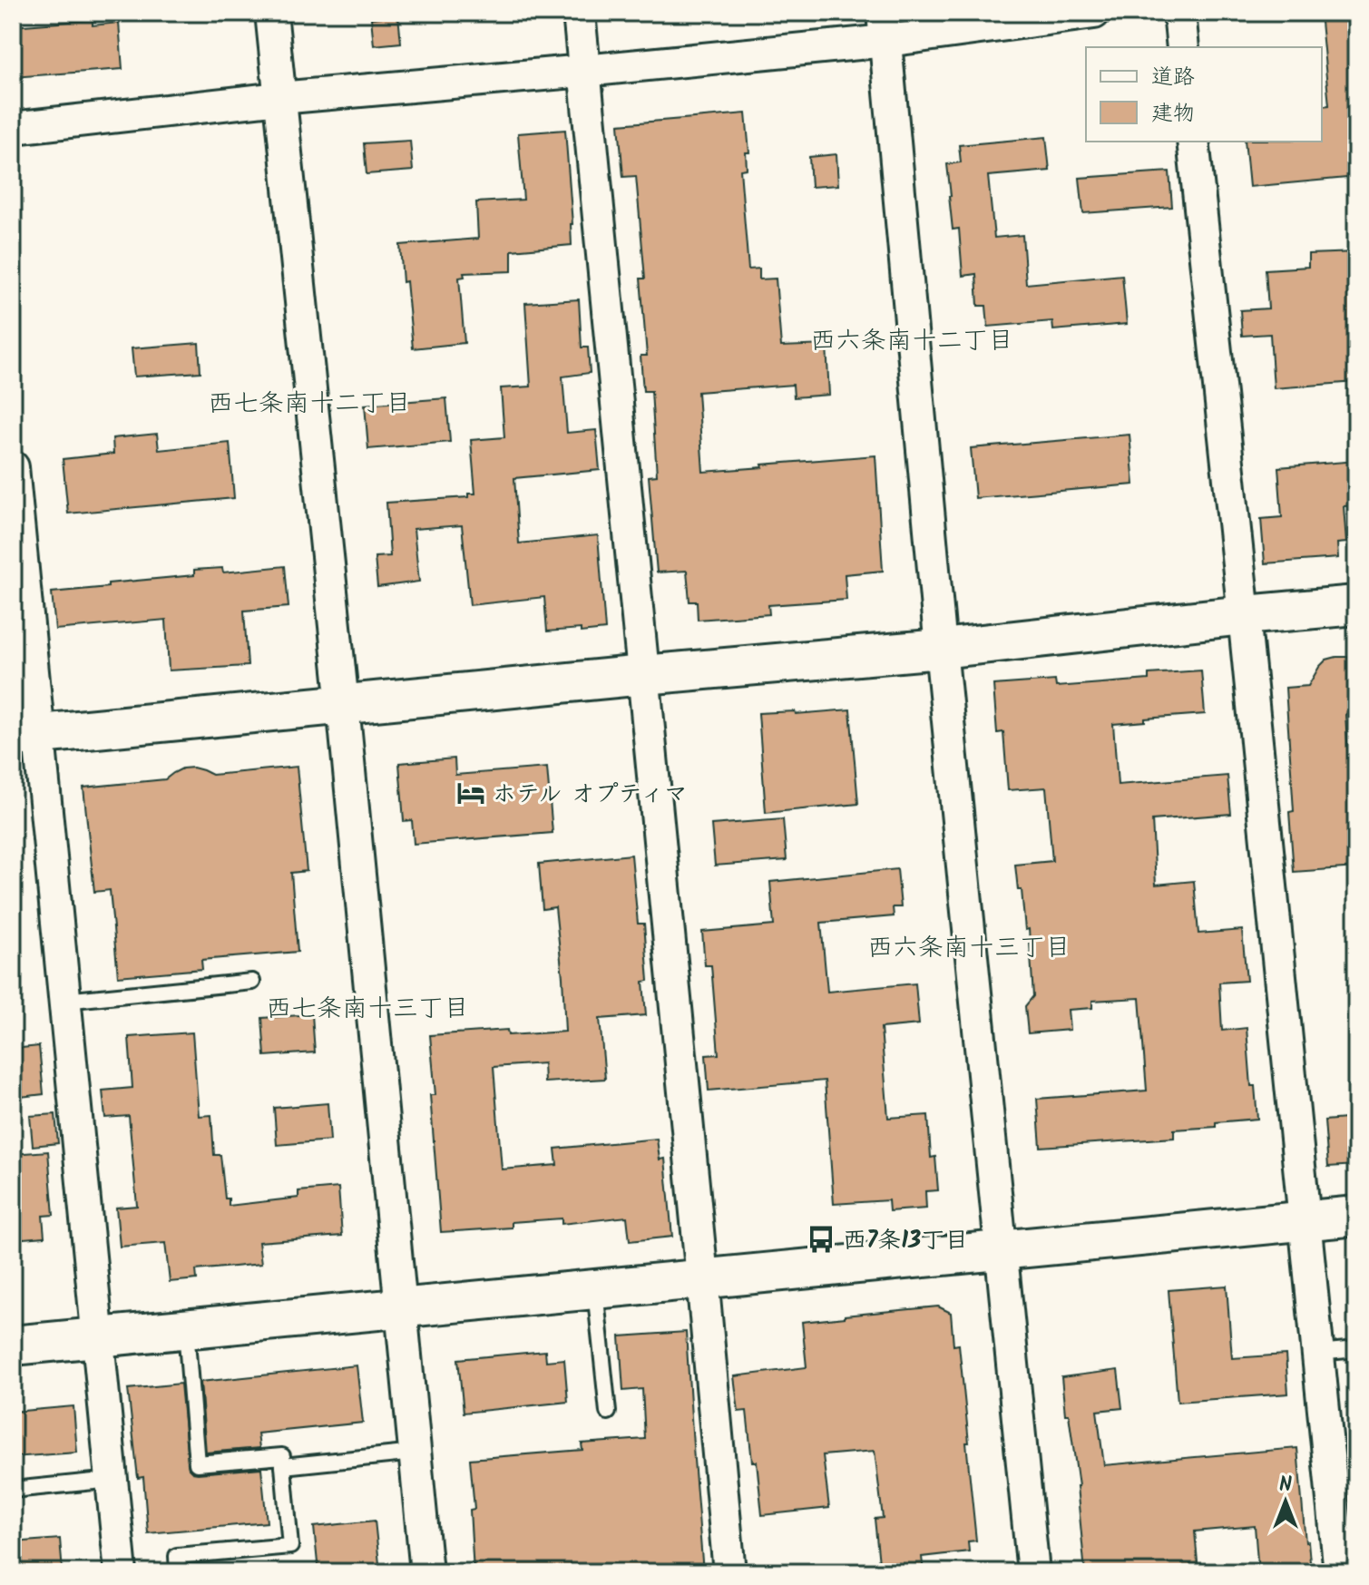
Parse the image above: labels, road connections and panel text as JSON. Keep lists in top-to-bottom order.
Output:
{
  "districts": [
    "西六条南十二丁目",
    "西七条南十二丁目",
    "西六条南十三丁目",
    "西七条南十三丁目"
  ],
  "places": {
    "hotel": ["ホテル オプティマ"],
    "bus stop": ["西7条13丁目"]
  },
  "legend": ["道路", "建物"],
  "north": "top"
}
